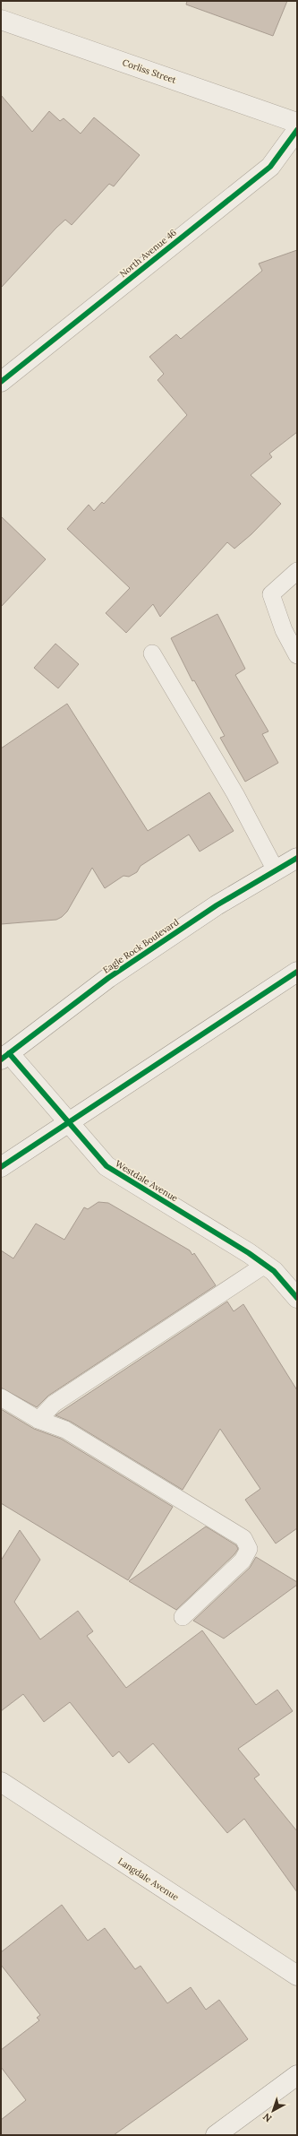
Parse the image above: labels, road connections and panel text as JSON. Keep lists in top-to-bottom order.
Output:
{
  "streets": {
    "street": [
      "Corliss Street",
      "North Avenue 46",
      "Eagle Rock Boulevard",
      "Westdale Avenue",
      "Langdale Avenue"
    ]
  },
  "crossings": [
    ["Eagle Rock Boulevard", "Westdale Avenue"]
  ],
  "north": "bottom left"
}
